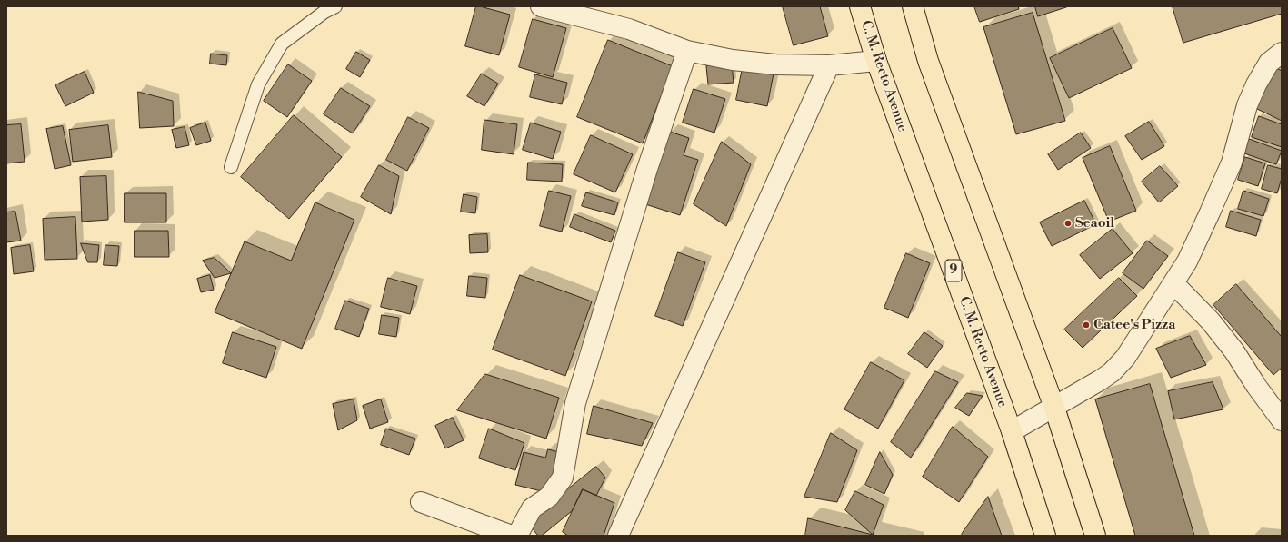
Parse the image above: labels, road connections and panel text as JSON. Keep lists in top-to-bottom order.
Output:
{
  "streets": {
    "highway": ["C. M. Recto Avenue", "9"]
  },
  "places": ["Seaoil", "Catee's Pizza"]
}
